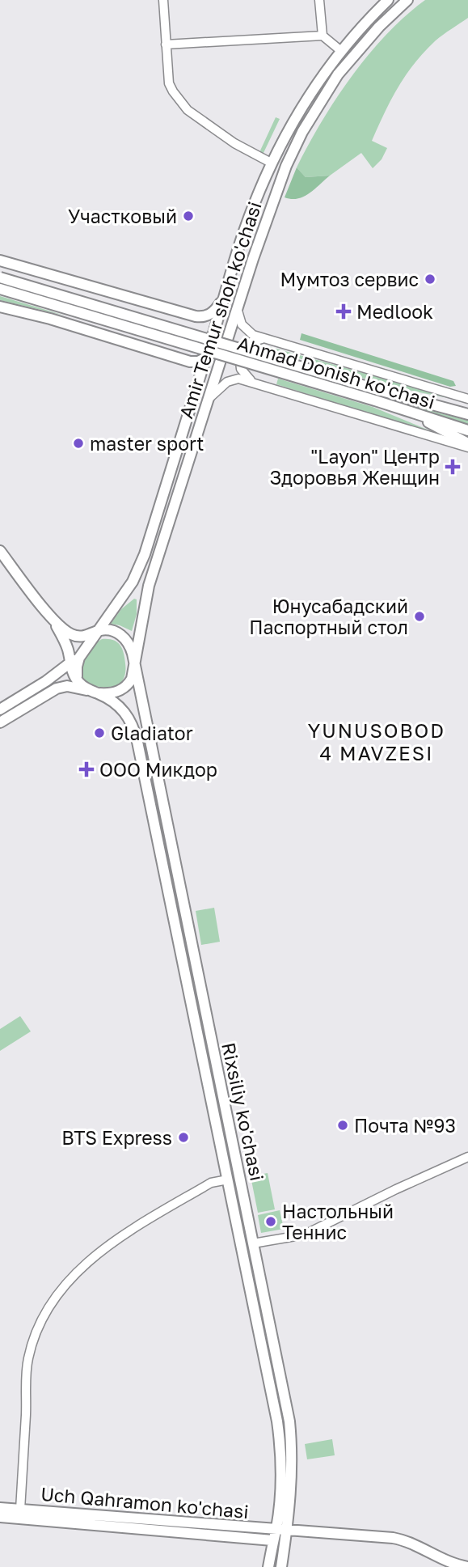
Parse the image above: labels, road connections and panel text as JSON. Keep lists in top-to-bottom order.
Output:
{
  "streets": {
    "main road": [
      "Amir Temur shoh ko'chasi",
      "Ahmad Donish ko'chasi",
      "Rixsiliy ko'chasi",
      "Uch Qahramon ko'chasi"
    ]
  },
  "crossings": [
    ["Amir Temur shoh ko'chasi", "Ahmad Donish ko'chasi"],
    ["Amir Temur shoh ko'chasi", "Rixsiliy ko'chasi"],
    ["Rixsiliy ko'chasi", "Uch Qahramon ko'chasi"]
  ],
  "districts": ["YUNUSOBOD 4 MAVZESI"],
  "places": {
    "other": [
      "Участковый",
      "Мумтоз сервис",
      "master sport",
      "Юнусабадский Паспортный стол",
      "Gladiator",
      "Почта №93",
      "BTS Express",
      "Настольный Теннис"
    ],
    "health": ["Medlook", "\"Layon\" Центр Здоровья Женщин", "ООО Микдор"]
  }
}
